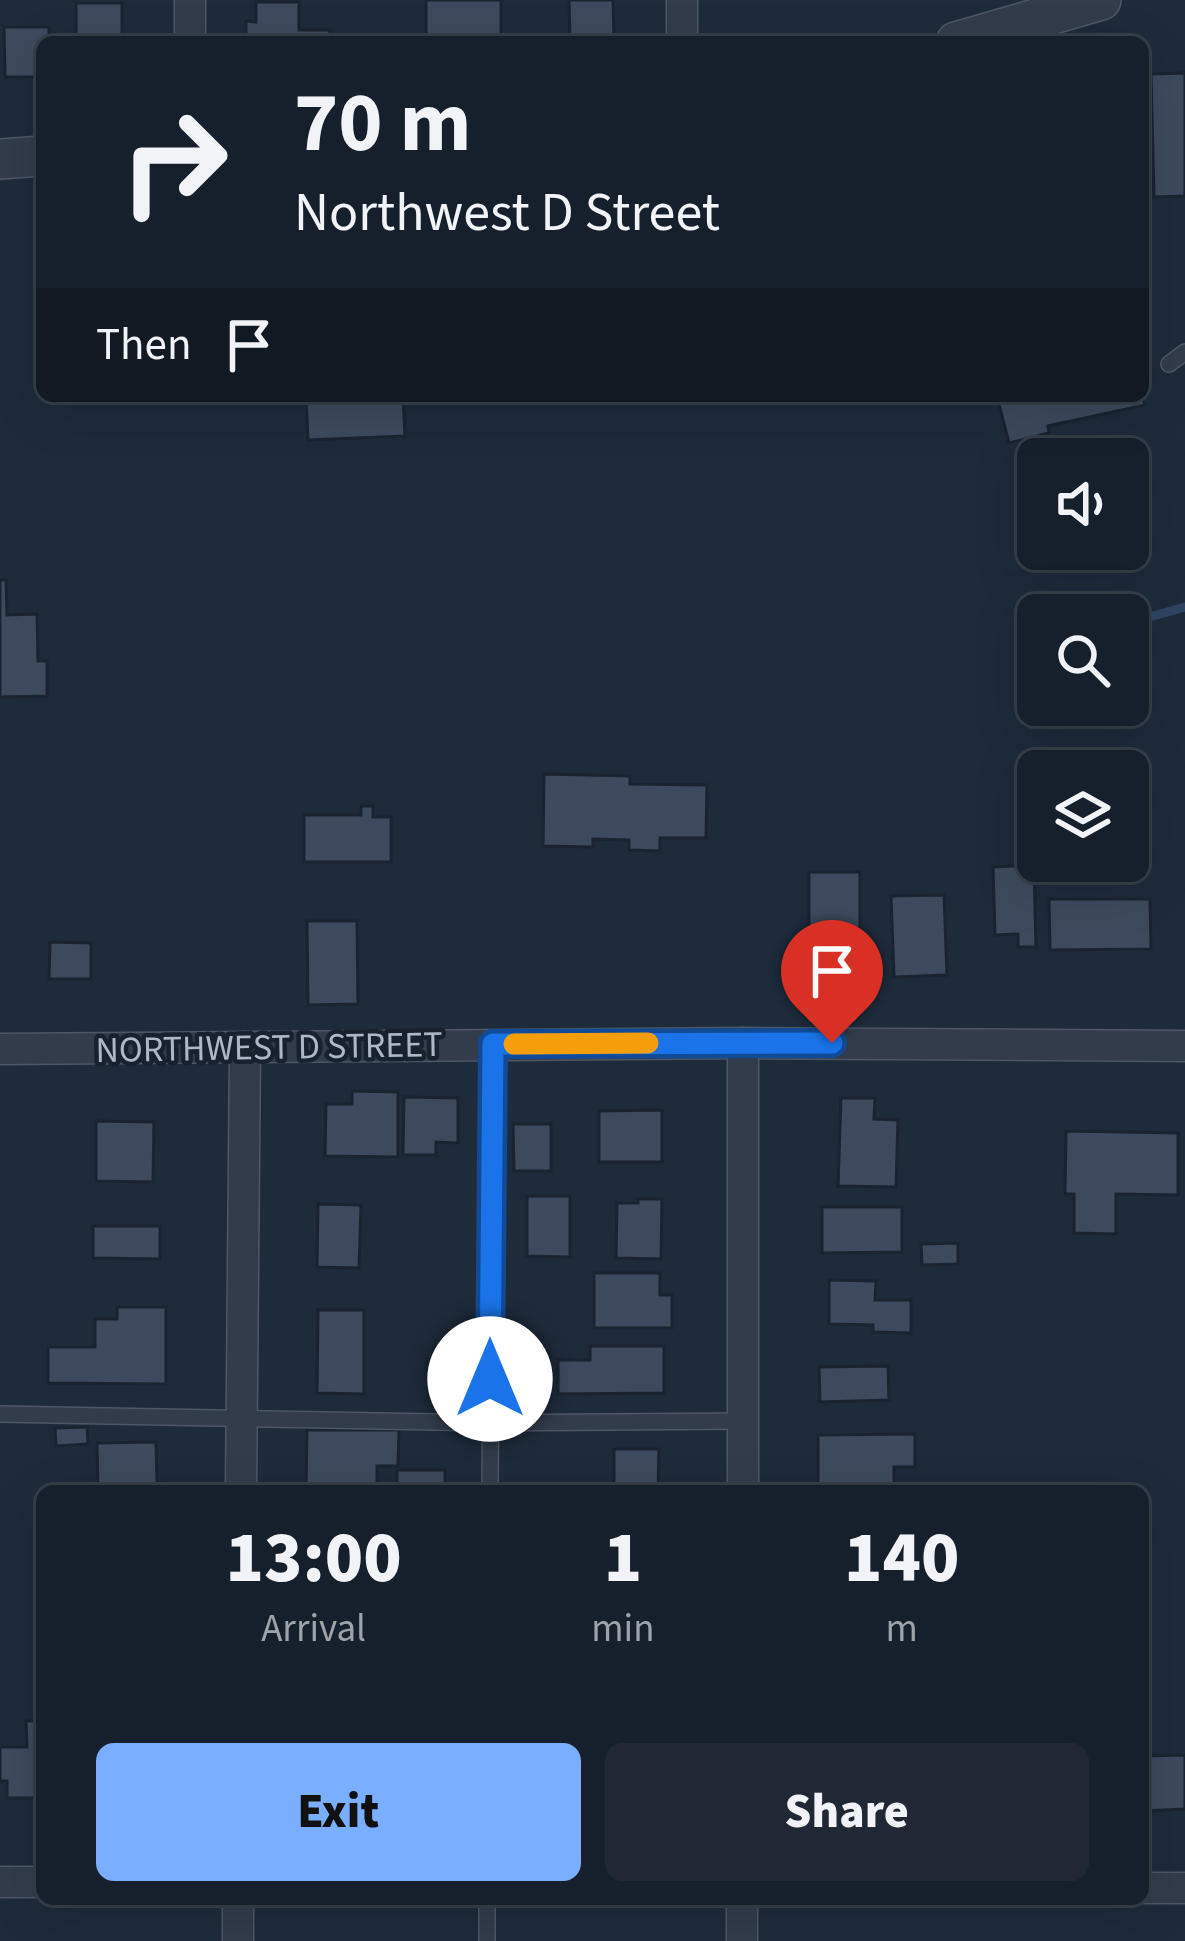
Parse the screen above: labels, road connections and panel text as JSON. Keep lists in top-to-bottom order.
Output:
{
  "streets": {
    "street": ["NORTHWEST D STREET"]
  },
  "page": {
    "turn": ["70 m", "Northwest D Street"],
    "then": "Then",
    "eta": [
      "13:00",
      "Arrival",
      "1",
      "min",
      "140",
      "m"
    ],
    "buttons": ["Exit", "Share"]
  }
}
